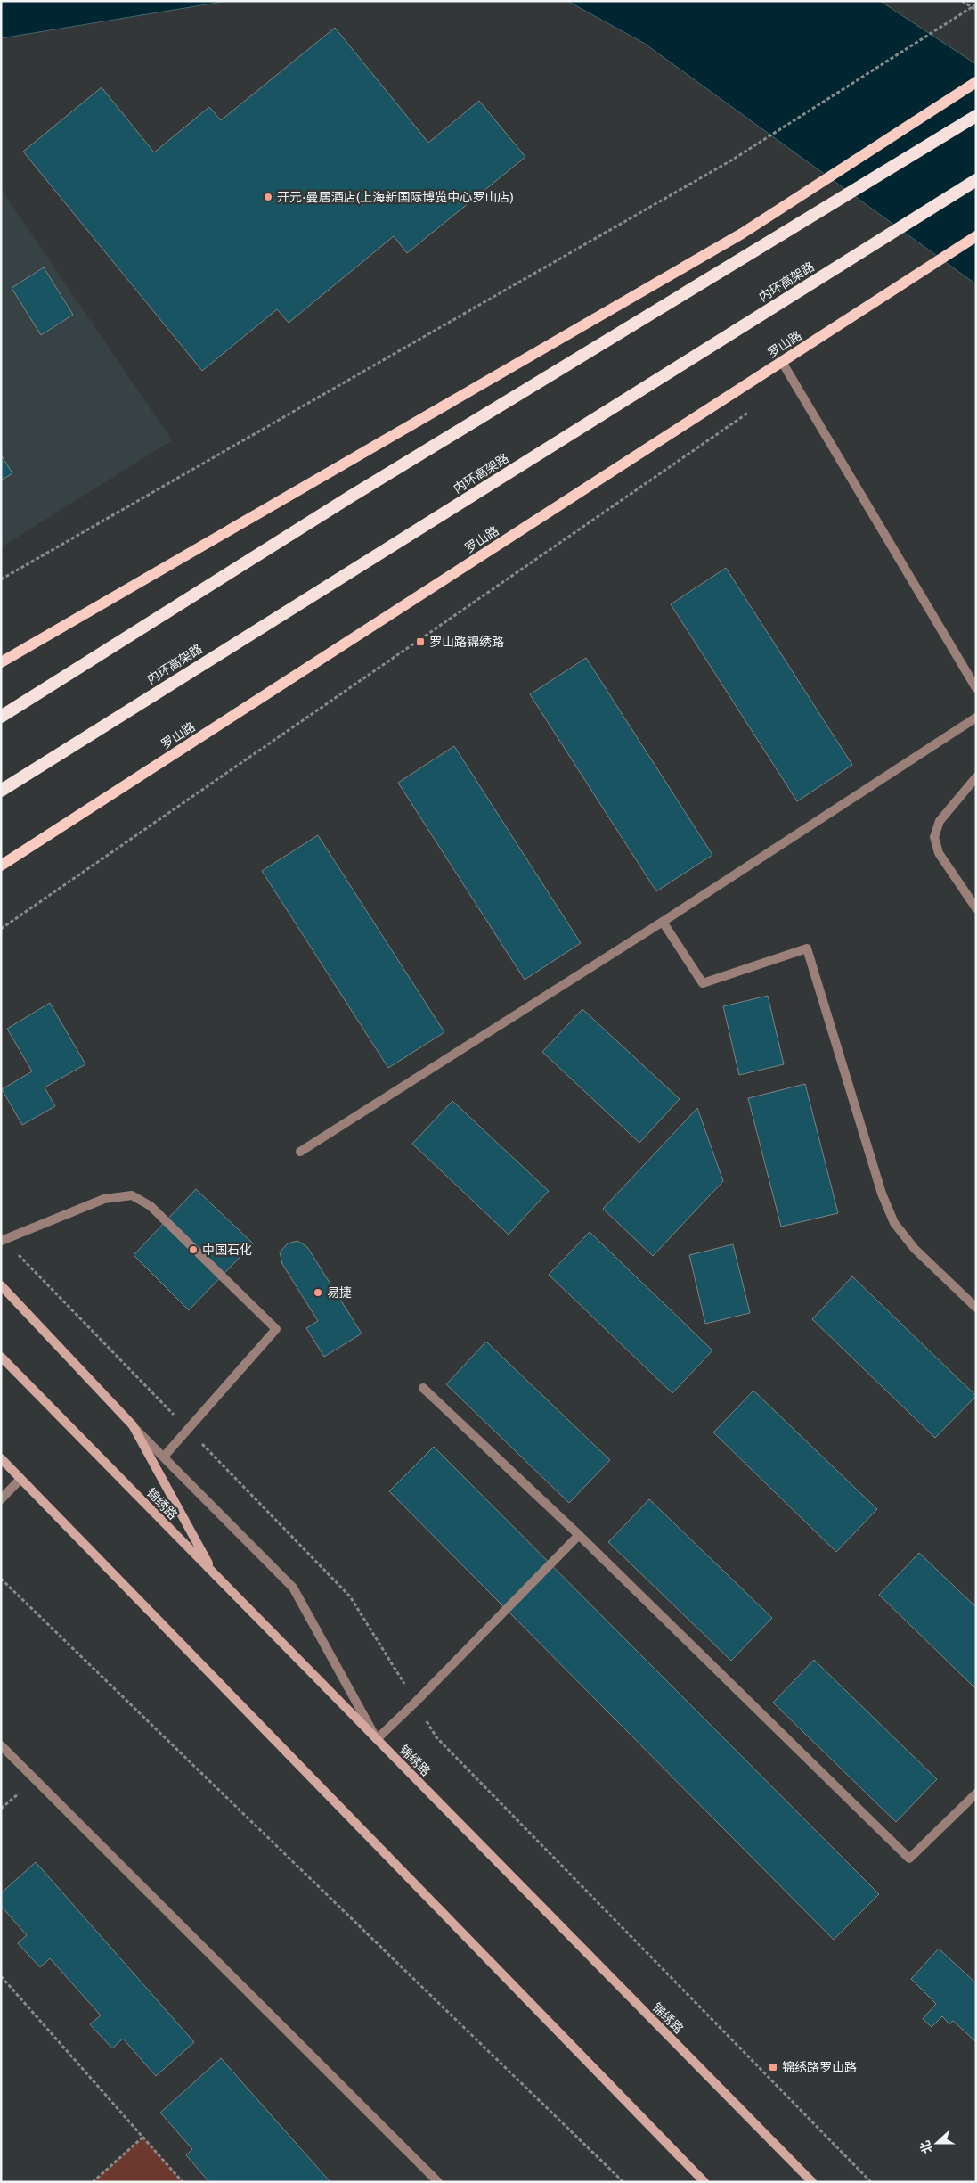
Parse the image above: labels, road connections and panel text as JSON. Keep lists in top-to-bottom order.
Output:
{
  "streets": {
    "highway": ["内环高架路"],
    "main road": ["罗山路", "锦绣路"]
  },
  "places": {
    "other": ["开元·曼居酒店(上海新国际博览中心罗山店)", "中国石化", "易捷"],
    "transit": ["罗山路锦绣路", "锦绣路罗山路"]
  },
  "north": "left"
}
